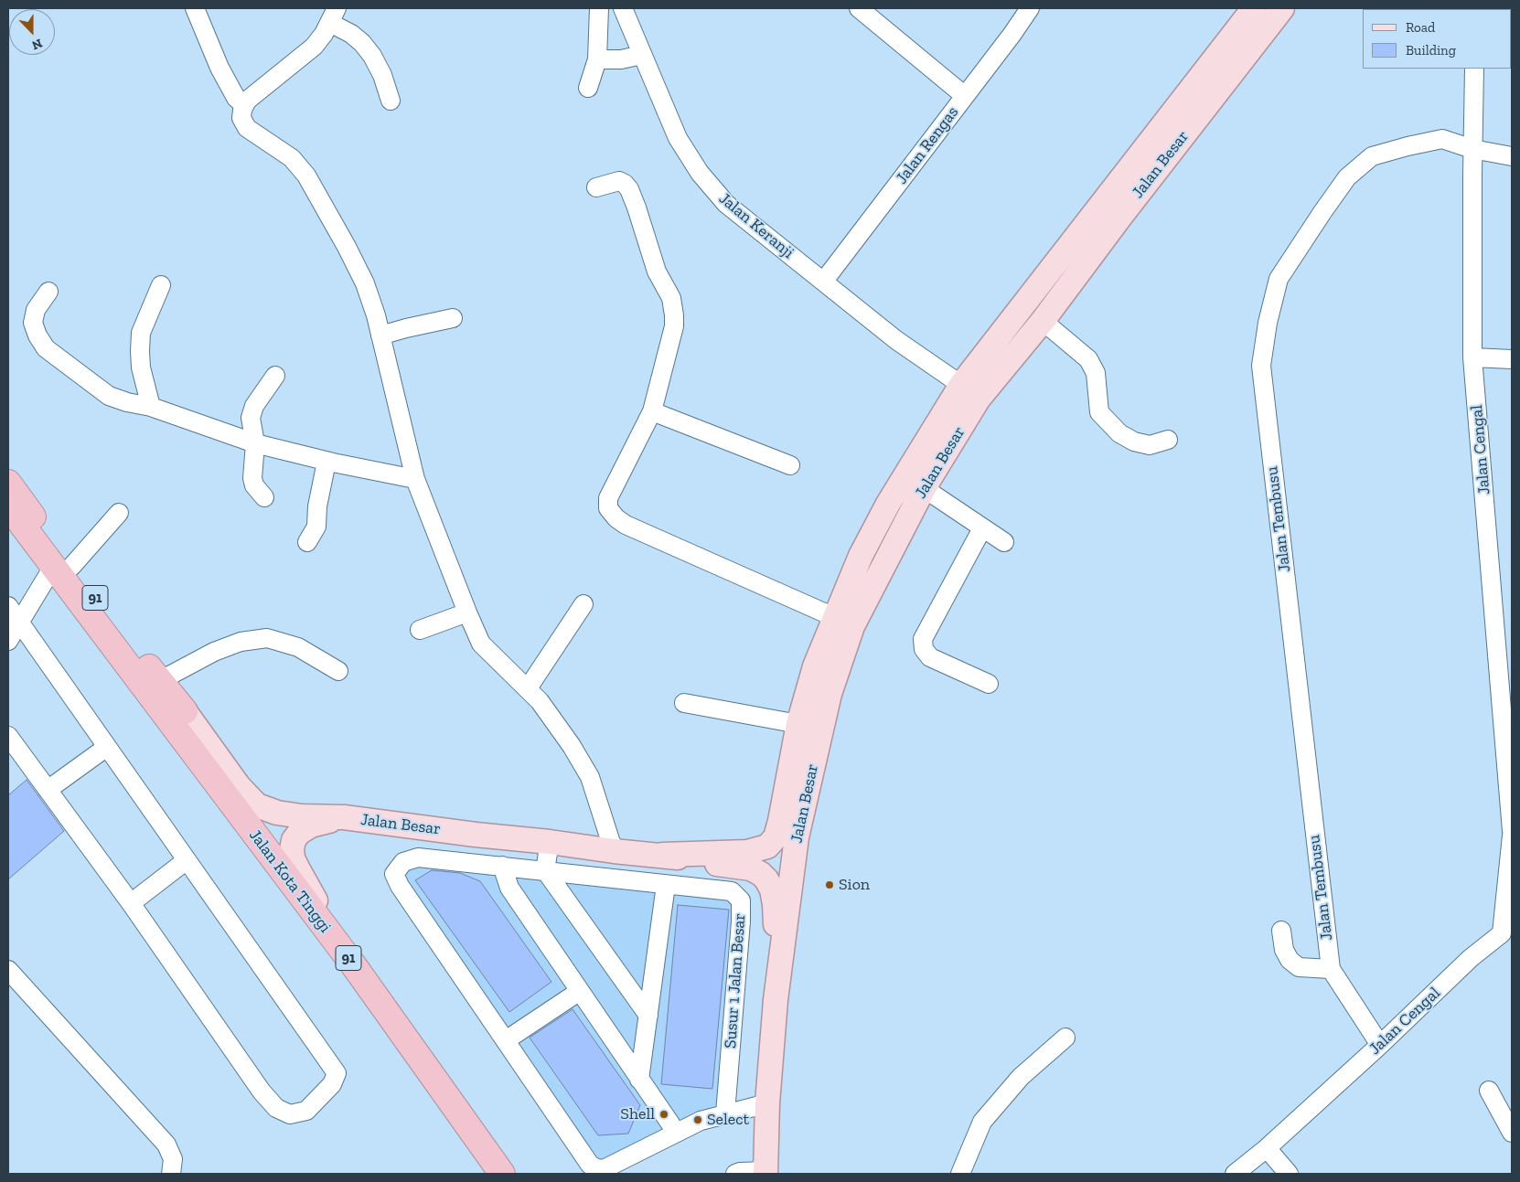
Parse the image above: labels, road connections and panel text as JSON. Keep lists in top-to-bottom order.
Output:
{
  "streets": {
    "highway": ["91", "Jalan Kota Tinggi"],
    "main road": ["Jalan Besar"],
    "street": [
      "Jalan Rengas",
      "Jalan Keranji",
      "Jalan Cengal",
      "Jalan Tembusu",
      "Susur 1 Jalan Besar"
    ]
  },
  "crossings": [
    ["Jalan Rengas", "Jalan Keranji"],
    ["Jalan Besar", "Jalan Keranji"],
    ["Jalan Besar", "91"],
    ["Jalan Cengal", "Jalan Tembusu"],
    ["91", "Jalan Kota Tinggi"]
  ],
  "places": ["Sion", "Shell", "Select"],
  "legend": ["Road", "Building"],
  "north": "bottom"
}
